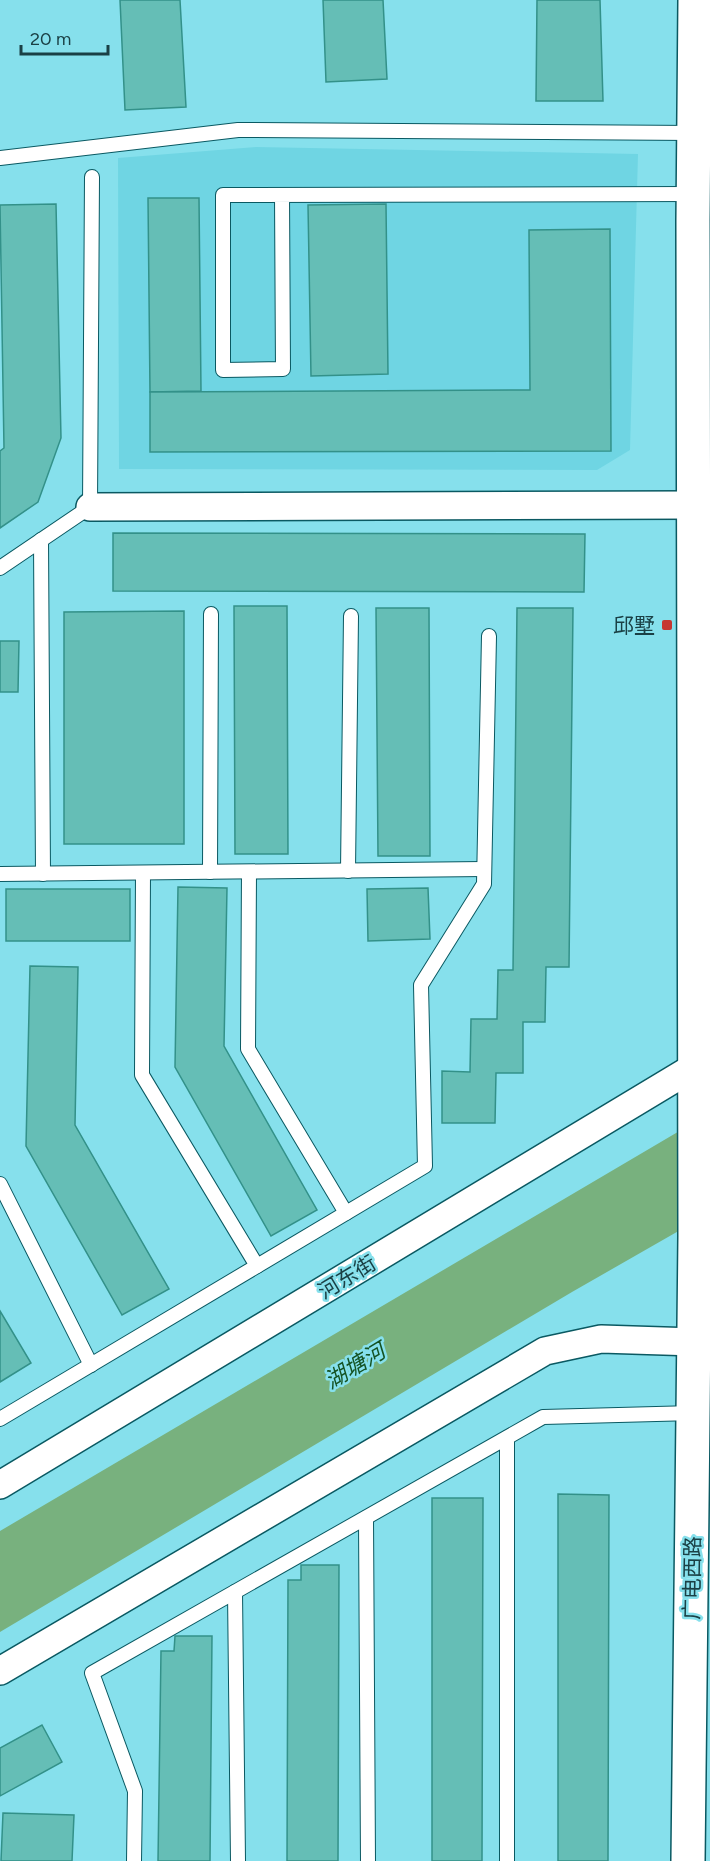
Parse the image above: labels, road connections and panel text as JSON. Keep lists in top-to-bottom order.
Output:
{
  "streets": {
    "main road": ["广电西路"],
    "street": ["河东街"]
  },
  "crossings": [
    ["河东街", "广电西路"]
  ],
  "water": ["湖塘河"],
  "places": {
    "transit": ["邱墅"]
  },
  "scale_bar": "20 m"
}
